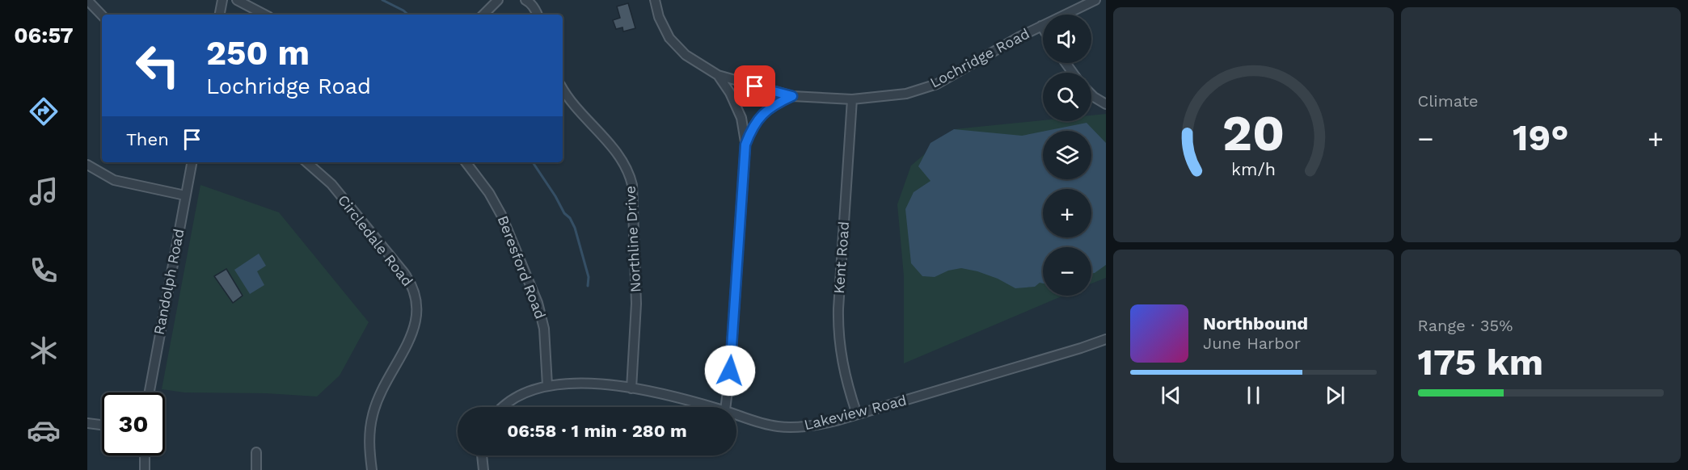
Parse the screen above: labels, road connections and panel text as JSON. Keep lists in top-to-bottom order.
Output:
{
  "streets": {
    "street": [
      "Lochridge Road",
      "Northline Drive",
      "Circledale Road",
      "Kent Road",
      "Beresford Road",
      "Randolph Road",
      "Lakeview Road"
    ]
  },
  "crossings": [
    ["Lochridge Road", "Kent Road"],
    ["Northline Drive", "Lakeview Road"],
    ["Kent Road", "Lakeview Road"],
    ["Beresford Road", "Lakeview Road"]
  ],
  "page": {
    "tabs": "06:57",
    "tile": [
      "Climate",
      ["Range · 35%", "175 km"]
    ],
    "map_buttons": ["+", "−"],
    "turn": ["250 m", "Lochridge Road"],
    "then": "Then",
    "heat": ["−", "19°", "+"],
    "song": ["Northbound", "June Harbor"],
    "limit": "30",
    "trip": "06:58 · 1 min · 280 m",
    "gauge": ["20", "km/h"]
  }
}
